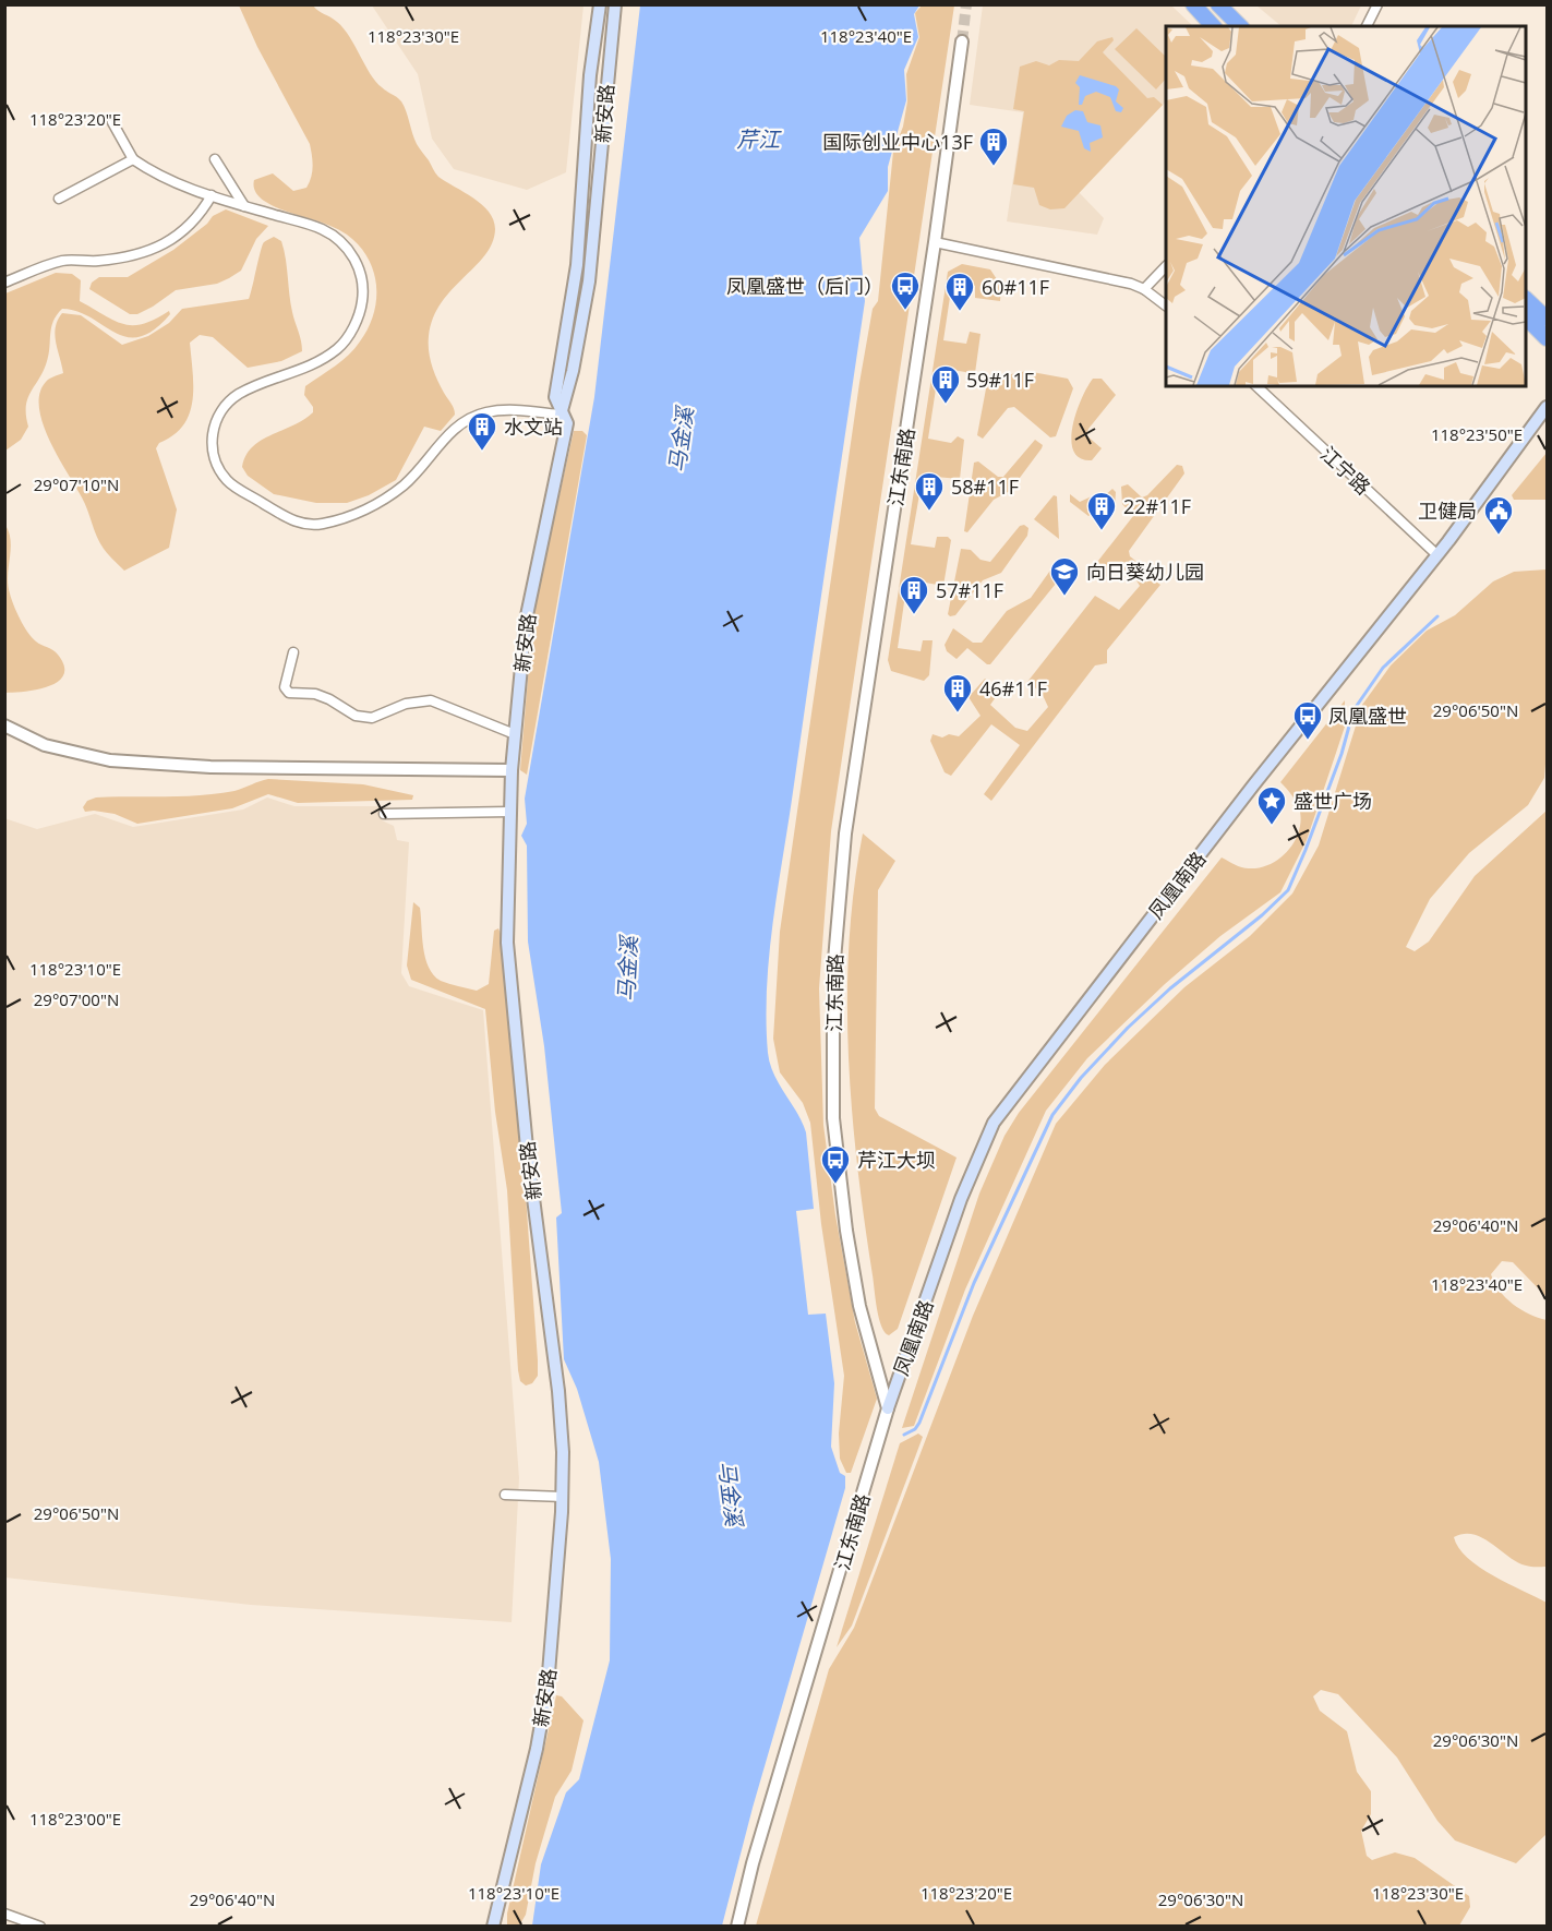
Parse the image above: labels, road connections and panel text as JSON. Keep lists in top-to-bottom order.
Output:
{
  "streets": {
    "main road": ["新安路", "凤凰南路"],
    "street": ["江东南路", "江宁路"]
  },
  "crossings": [
    ["江东南路", "凤凰南路"],
    ["江宁路", "凤凰南路"]
  ],
  "water": ["芹江", "马金溪"],
  "places": {
    "building": [
      "国际创业中心13F",
      "60#11F",
      "59#11F",
      "水文站",
      "58#11F",
      "22#11F",
      "57#11F",
      "46#11F"
    ],
    "bus stop": ["凤凰盛世（后门）", "凤凰盛世", "芹江大坝"],
    "public building": ["卫健局"],
    "school or university": ["向日葵幼儿园"],
    "place": ["盛世广场"]
  },
  "coordinates": [
    "118°23'30\"E",
    "118°23'40\"E",
    "118°23'20\"E",
    "118°23'50\"E",
    "29°07'10\"N",
    "29°06'50\"N",
    "118°23'10\"E",
    "29°07'00\"N",
    "29°06'40\"N",
    "29°06'30\"N",
    "118°23'00\"E"
  ]
}
